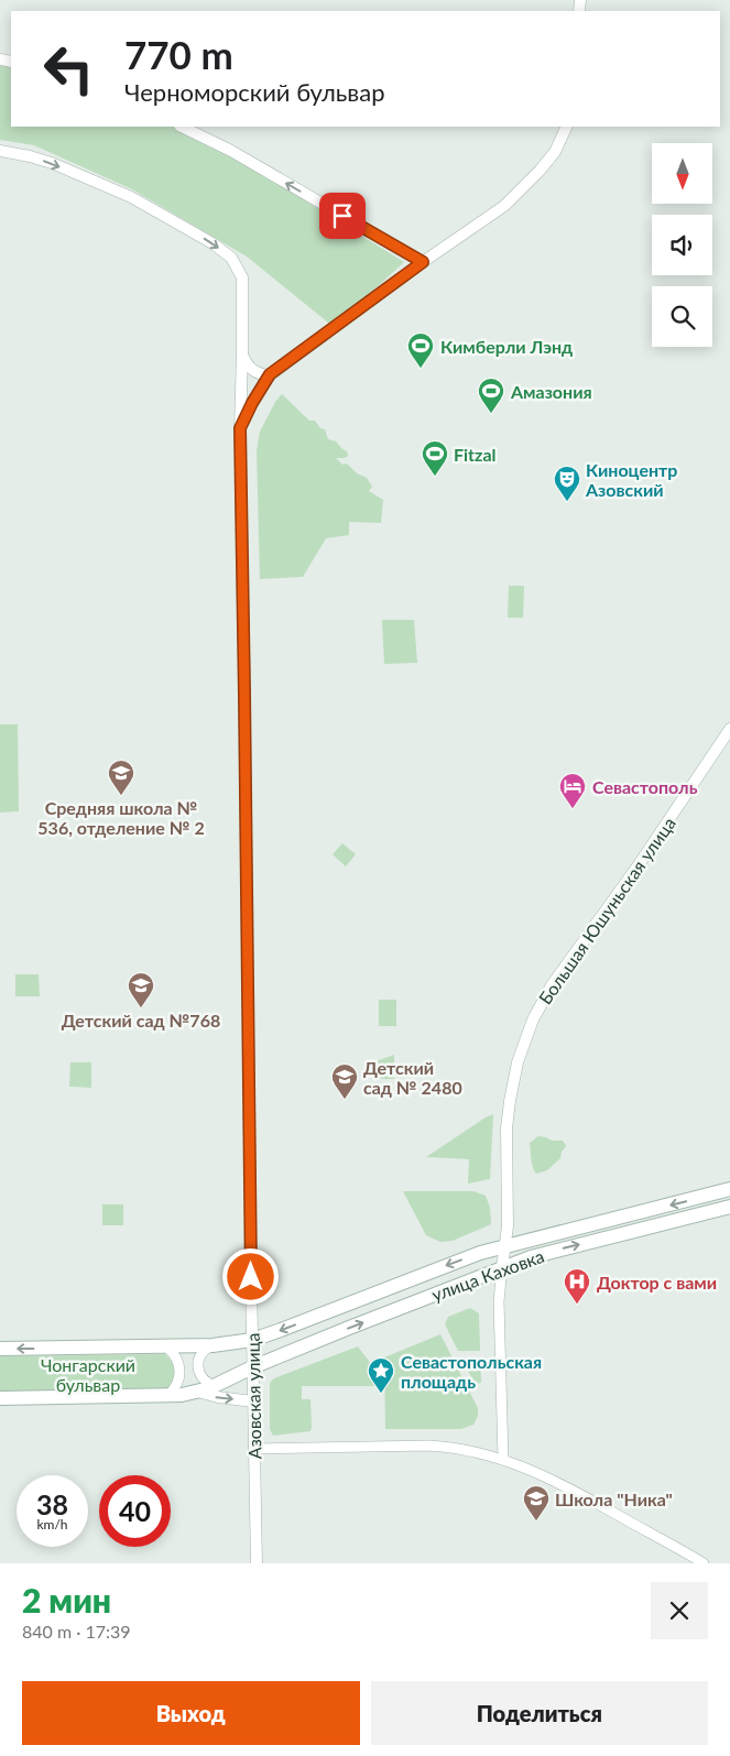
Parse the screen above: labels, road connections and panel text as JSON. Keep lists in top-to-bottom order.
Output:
{
  "streets": {
    "main road": ["улица Каховка"],
    "street": ["Большая Юшуньская улица", "Азовская улица"]
  },
  "crossings": [
    ["Большая Юшуньская улица", "улица Каховка"],
    ["улица Каховка", "Азовская улица"]
  ],
  "parks": ["Чонгарский бульвар"],
  "places": {
    "sports": ["Кимберли Лэнд", "Амазония", "Fitzal"],
    "theatre": ["Киноцентр Азовский"],
    "school or university": [
      "Средняя школа № 536, отделение № 2",
      "Детский сад №768",
      "Детский сад № 2480",
      "Школа \"Ника\""
    ],
    "hotel": ["Севастополь"],
    "hospital": ["Доктор с вами"],
    "place": ["Севастопольская площадь"]
  },
  "north": "bottom",
  "page": {
    "turn": ["770 m", "Черноморский бульвар"],
    "speed": "38 km/h",
    "limit": "40",
    "heading": ["2 мин", "840 m · 17:39"],
    "buttons": ["Выход", "Поделиться"]
  }
}
